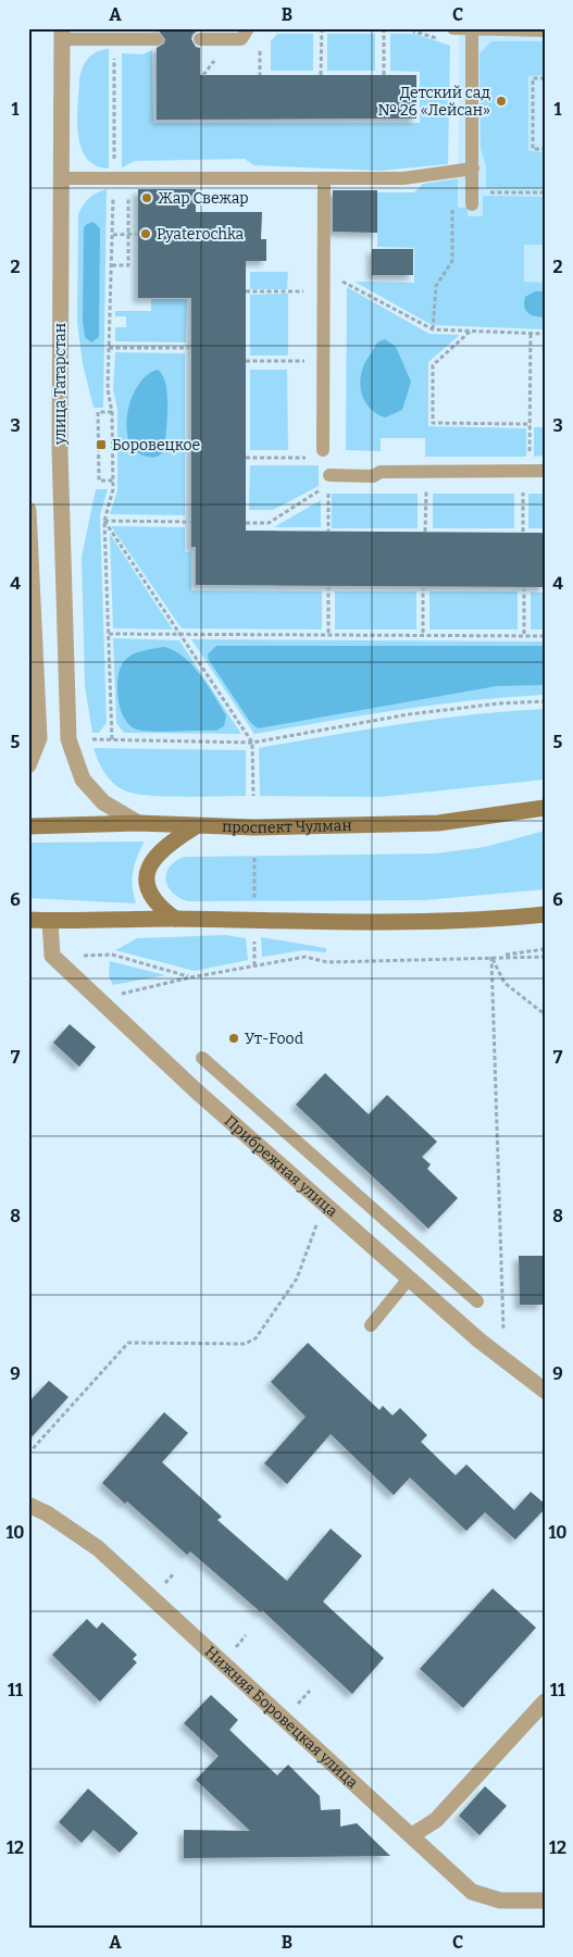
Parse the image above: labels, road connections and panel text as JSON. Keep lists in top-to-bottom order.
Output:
{
  "streets": {
    "main road": ["проспект Чулман"],
    "street": ["улица Татарстан", "Прибрежная улица", "Нижняя Боровецкая улица"]
  },
  "crossings": [
    ["улица Татарстан", "проспект Чулман"]
  ],
  "places": {
    "other": [
      "Детский сад № 26 «Лейсан»",
      "Жар Свежар",
      "Pyaterochka",
      "Ут-Food"
    ],
    "transit": ["Боровецкое"]
  },
  "grid": {
    "columns": ["A", "B", "C"],
    "rows": [
      "1",
      "2",
      "3",
      "4",
      "5",
      "6",
      "7",
      "8",
      "9",
      "10",
      "11",
      "12"
    ]
  }
}
